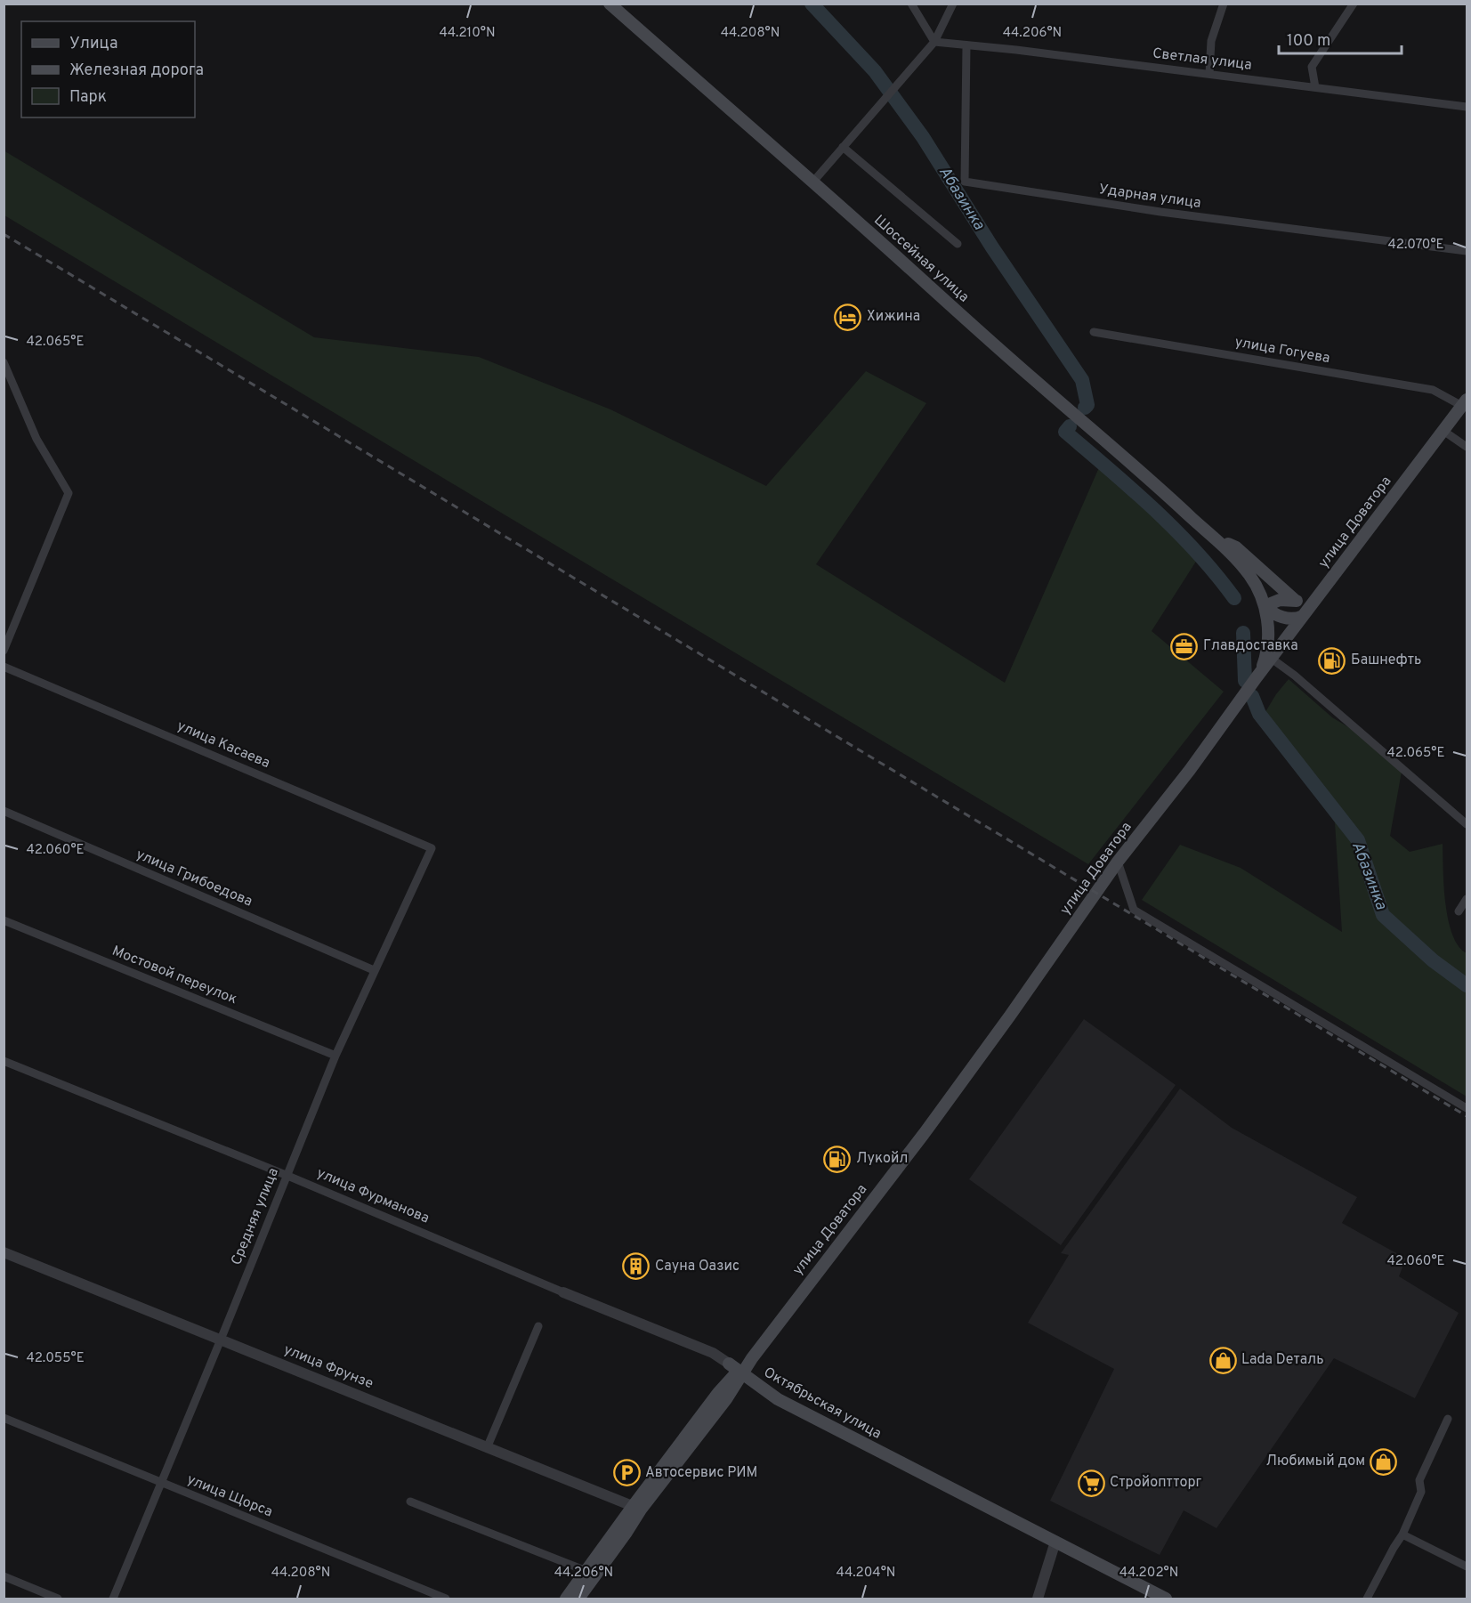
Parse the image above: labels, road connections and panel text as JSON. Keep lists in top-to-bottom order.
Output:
{
  "streets": {
    "main road": ["Шоссейная улица", "улица Доватора", "Октябрьская улица"],
    "street": [
      "Светлая улица",
      "Ударная улица",
      "улица Гогуева",
      "улица Касаева",
      "улица Грибоедова",
      "Мостовой переулок",
      "улица Фурманова",
      "Средняя улица",
      "улица Фрунзе",
      "улица Щорса"
    ]
  },
  "crossings": [
    ["Светлая улица", "Ударная улица"],
    ["улица Гогуева", "улица Доватора"],
    ["улица Доватора", "улица Фрунзе"],
    ["улица Доватора", "Октябрьская улица"],
    ["улица Касаева", "Средняя улица"],
    ["улица Грибоедова", "Средняя улица"],
    ["Мостовой переулок", "Средняя улица"],
    ["улица Фурманова", "Средняя улица"],
    ["улица Фурманова", "Октябрьская улица"],
    ["Средняя улица", "улица Фрунзе"],
    ["Средняя улица", "улица Щорса"]
  ],
  "water": ["Абазинка"],
  "places": {
    "hotel": ["Хижина"],
    "office": ["Главдоставка"],
    "fuel station": ["Башнефть", "Лукойл"],
    "building": ["Сауна Оазис"],
    "shop": ["Lada Dеталь", "Любимый дом"],
    "parking": ["Автосервис РИМ"],
    "supermarket": ["Стройоптторг"]
  },
  "legend": ["Улица", "Железная дорога", "Парк"],
  "scale_bar": "100 m",
  "coordinates": [
    "44.210°N",
    "44.208°N",
    "44.206°N",
    "42.070°E",
    "42.065°E",
    "42.060°E",
    "42.055°E",
    "44.204°N",
    "44.202°N"
  ]
}
